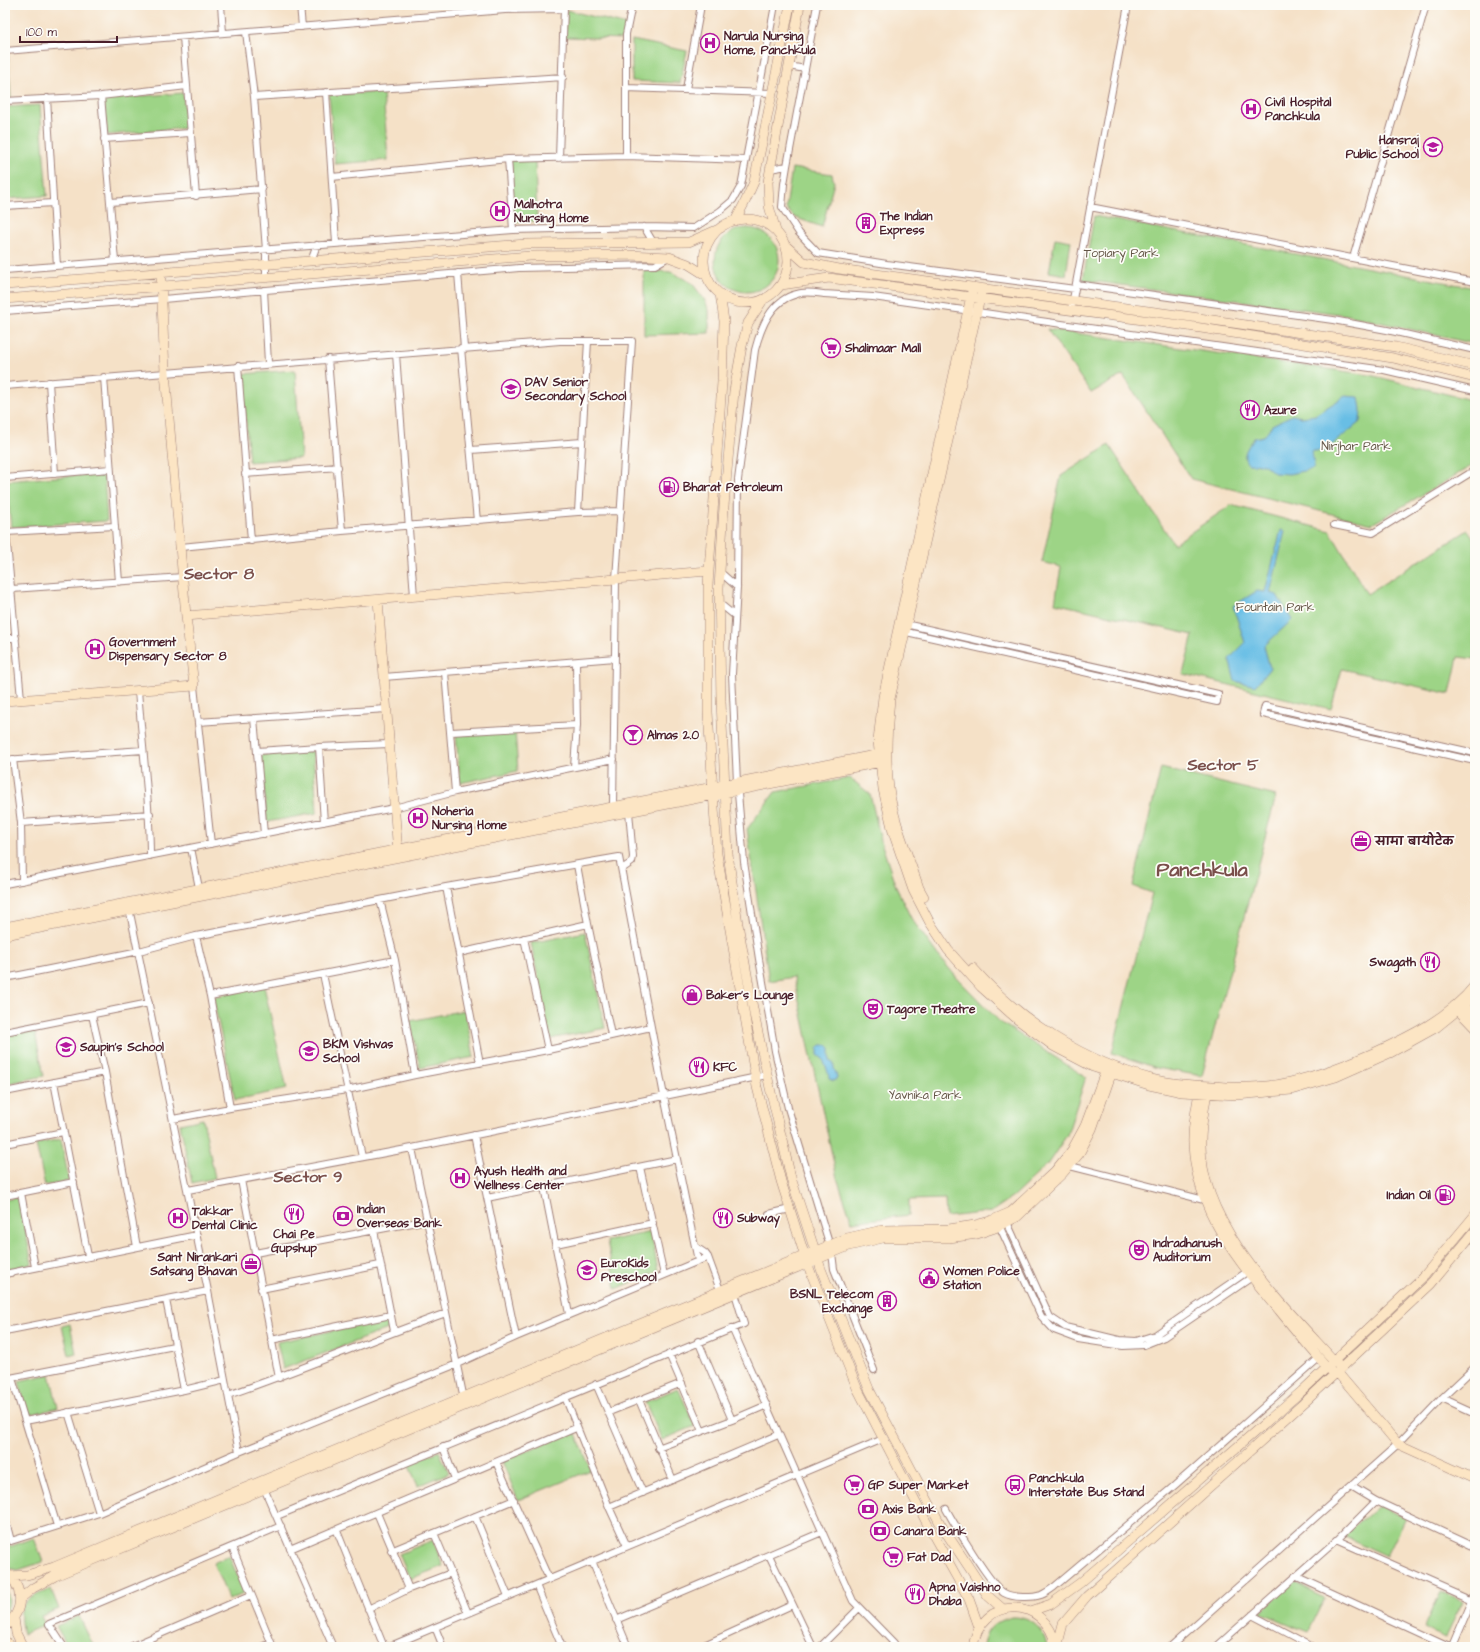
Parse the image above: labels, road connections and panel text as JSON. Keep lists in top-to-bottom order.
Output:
{
  "districts": [
    "Sector 8",
    "Sector 5",
    "Panchkula",
    "Sector 9"
  ],
  "parks": [
    "Topiary Park",
    "Nirjhar Park",
    "Fountain Park",
    "Yavnika Park"
  ],
  "places": {
    "hospital": [
      "Narula Nursing Home, Panchkula",
      "Civil Hospital Panchkula",
      "Malhotra Nursing Home",
      "Government Dispensary Sector 8",
      "Noheria Nursing Home",
      "Ayush Health and Wellness Center",
      "Takkar Dental Clinic"
    ],
    "school or university": [
      "Hansraj Public School",
      "DAV Senior Secondary School",
      "Saupin's School",
      "BKM Vishvas School",
      "EuroKids Preschool"
    ],
    "building": ["The Indian Express", "BSNL Telecom Exchange"],
    "supermarket": ["Shalimaar Mall", "GP Super Market", "Fat Dad"],
    "restaurant": [
      "Azure",
      "Swagath",
      "KFC",
      "Chai Pe Gupshup",
      "Subway",
      "Apna Vaishno Dhaba"
    ],
    "fuel station": ["Bharat Petroleum", "Indian Oil"],
    "bar": ["Almas 2.0"],
    "office": ["सामा बायोटेक", "Sant Nirankari Satsang Bhavan"],
    "shop": ["Baker's Lounge"],
    "theatre": ["Tagore Theatre", "Indradhanush Auditorium"],
    "bank": ["Indian Overseas Bank", "Axis Bank", "Canara Bank"],
    "public building": ["Women Police Station"],
    "bus stop": ["Panchkula Interstate Bus Stand"]
  },
  "scale_bar": "100 m"
}
